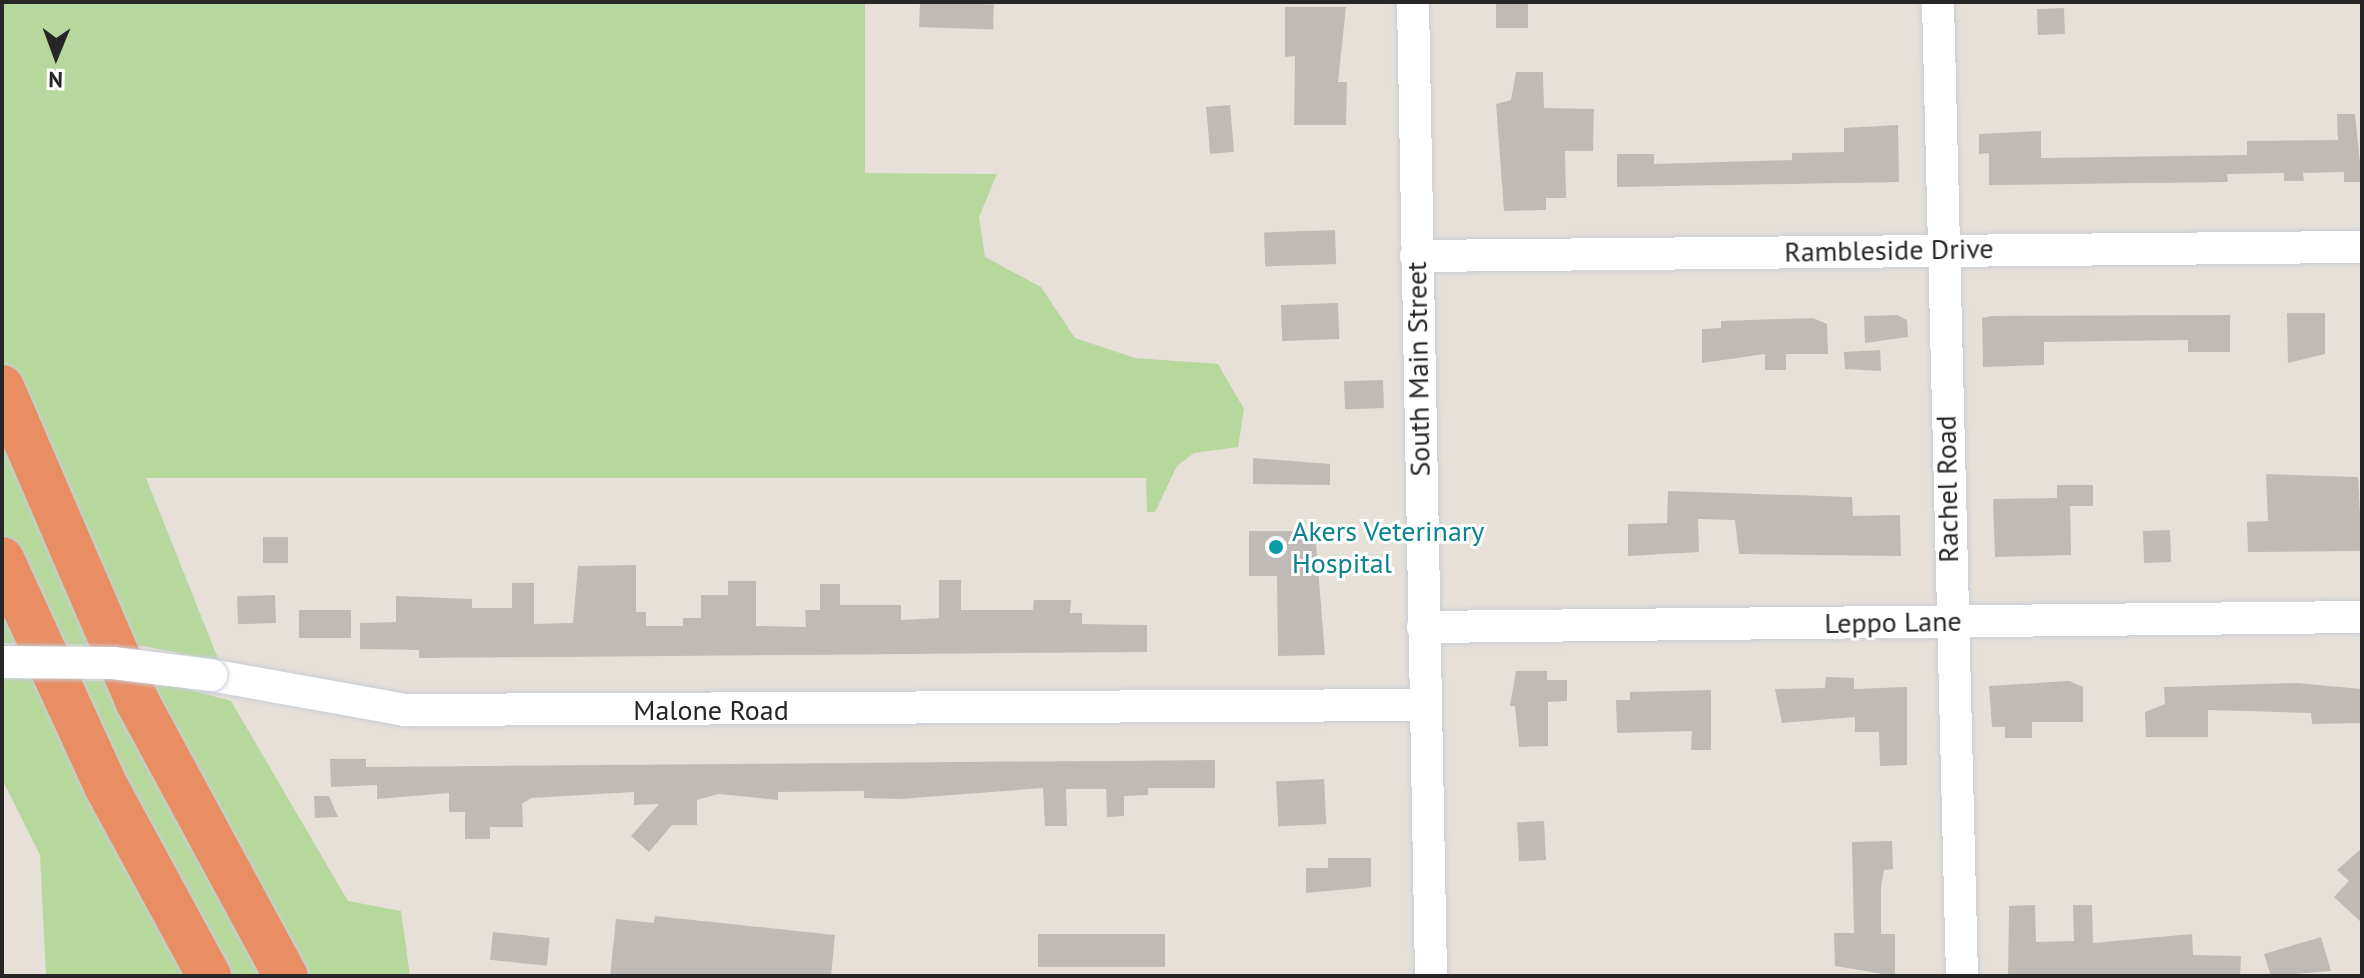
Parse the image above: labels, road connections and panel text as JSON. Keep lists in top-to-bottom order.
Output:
{
  "streets": {
    "street": [
      "Rambleside Drive",
      "South Main Street",
      "Rachel Road",
      "Leppo Lane",
      "Malone Road"
    ]
  },
  "crossings": [
    ["Rambleside Drive", "South Main Street"],
    ["Rambleside Drive", "Rachel Road"],
    ["South Main Street", "Leppo Lane"],
    ["South Main Street", "Malone Road"],
    ["Rachel Road", "Leppo Lane"]
  ],
  "places": ["Akers Veterinary Hospital"],
  "north": "bottom"
}
